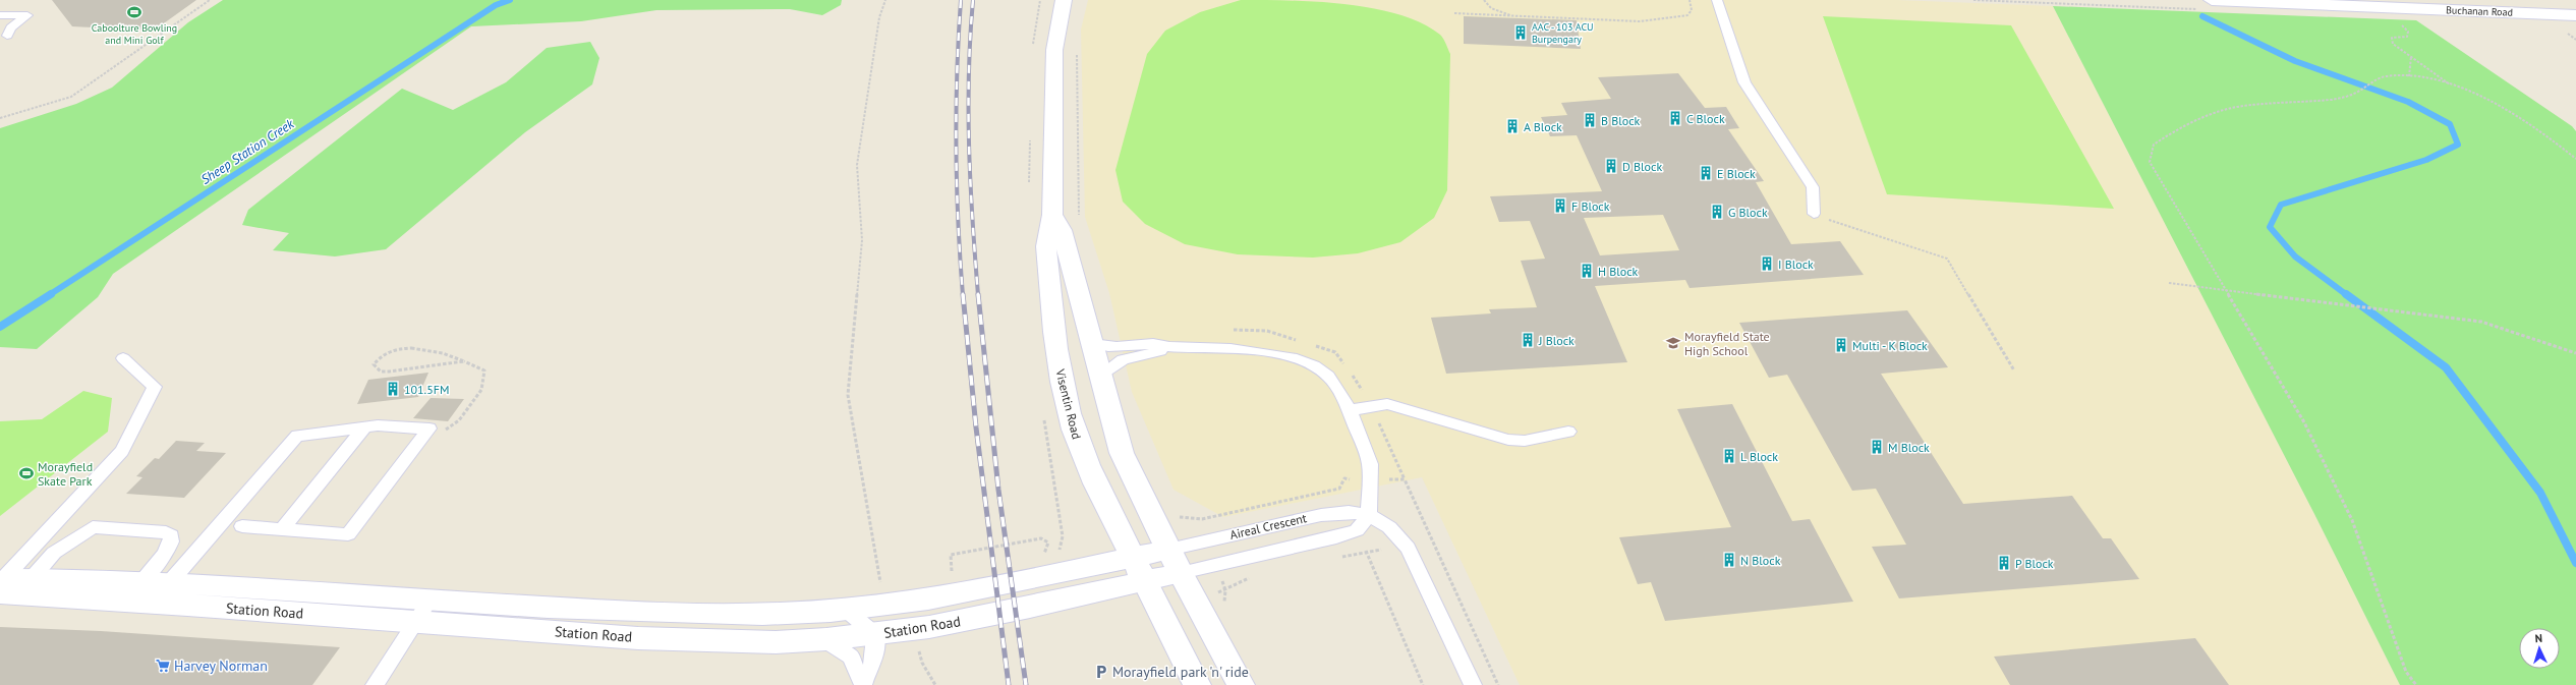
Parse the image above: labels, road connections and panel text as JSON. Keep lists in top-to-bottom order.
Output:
{
  "streets": {
    "main road": ["Buchanan Road", "Visentin Road", "Station Road"],
    "lane": ["Aireal Crescent"]
  },
  "crossings": [
    ["Visentin Road", "Aireal Crescent"],
    ["Visentin Road", "Station Road"],
    ["Aireal Crescent", "Station Road"]
  ],
  "water": ["Sheep Station Creek"],
  "places": {
    "sports": ["Caboolture Bowling and Mini Golf", "Morayfield Skate Park"],
    "building": [
      "AAC - 103 ACU Burpengary",
      "C Block",
      "B Block",
      "A Block",
      "D Block",
      "E Block",
      "F Block",
      "G Block",
      "I Block",
      "H Block",
      "J Block",
      "Multi - K Block",
      "101.5FM",
      "M Block",
      "L Block",
      "N Block",
      "P Block"
    ],
    "school or university": ["Morayfield State High School"],
    "supermarket": ["Harvey Norman"],
    "parking": ["Morayfield park 'n' ride"]
  },
  "north": "top"
}
